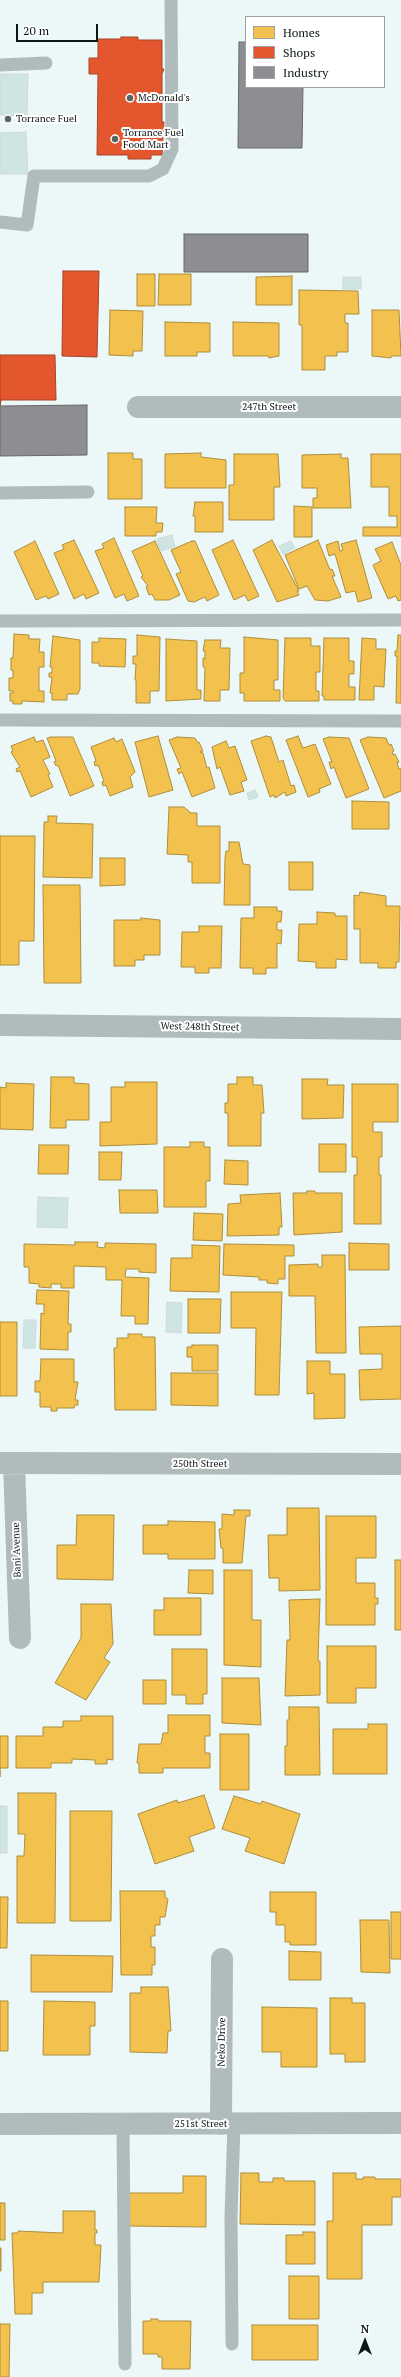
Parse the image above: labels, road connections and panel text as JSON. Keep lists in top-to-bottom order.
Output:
{
  "streets": {
    "street": [
      "247th Street",
      "West 248th Street",
      "250th Street",
      "Bani Avenue",
      "Neko Drive",
      "251st Street"
    ]
  },
  "crossings": [
    ["250th Street", "Bani Avenue"],
    ["Neko Drive", "251st Street"]
  ],
  "places": ["McDonald's", "Torrance Fuel", "Torrance Fuel Food Mart"],
  "legend": ["Homes", "Shops", "Industry"],
  "scale_bar": "20 m",
  "north": "top"
}
